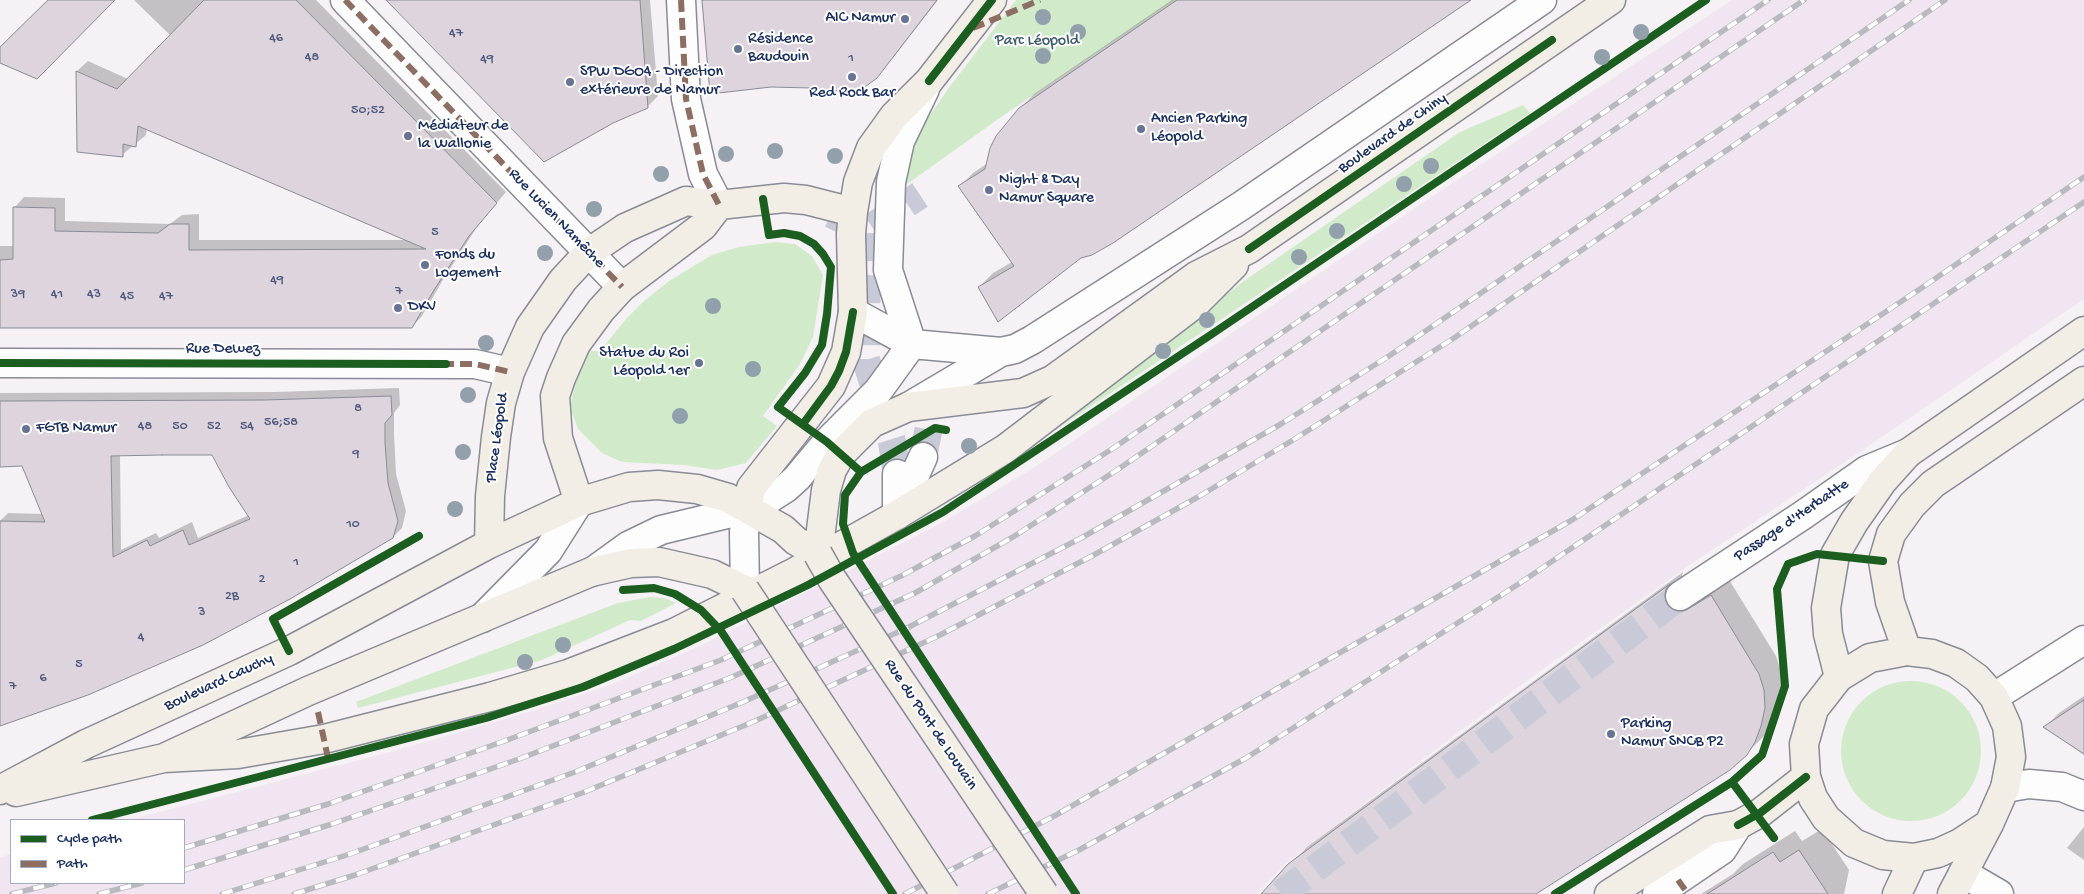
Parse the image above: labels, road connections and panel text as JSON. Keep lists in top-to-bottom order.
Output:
{
  "streets": {
    "main road": [
      "Boulevard de Chiny",
      "Place Léopold",
      "Boulevard Cauchy",
      "Rue du Pont de Louvain"
    ],
    "street": ["Rue Lucien Namêche", "Rue Dewez", "Passage d'Herbatte"]
  },
  "crossings": [
    ["Boulevard de Chiny", "Rue du Pont de Louvain"],
    ["Rue Lucien Namêche", "Place Léopold"],
    ["Rue Dewez", "Place Léopold"],
    ["Place Léopold", "Boulevard Cauchy"]
  ],
  "parks": ["Parc Léopold"],
  "places": [
    "AIC Namur",
    "Résidence Baudouin",
    "Red Rock Bar",
    "SPW DGO4 - Direction extérieure de Namur",
    "Ancien Parking Léopold",
    "Médiateur de la Wallonie",
    "Night & Day Namur Square",
    "Fonds du Logement",
    "DKV",
    "Statue du Roi Léopold 1er",
    "FGTB Namur",
    "Parking Namur SNCB P2"
  ],
  "house_numbers": [
    "47",
    "46",
    "48",
    "1",
    "49",
    "50;52",
    "5",
    "49",
    "7",
    "39",
    "41",
    "43",
    "45",
    "47",
    "8",
    "56;58",
    "48",
    "50",
    "52",
    "54",
    "9",
    "10",
    "1",
    "2",
    "2B",
    "3",
    "4",
    "5",
    "6",
    "7"
  ],
  "legend": ["Cycle path", "Path"]
}
